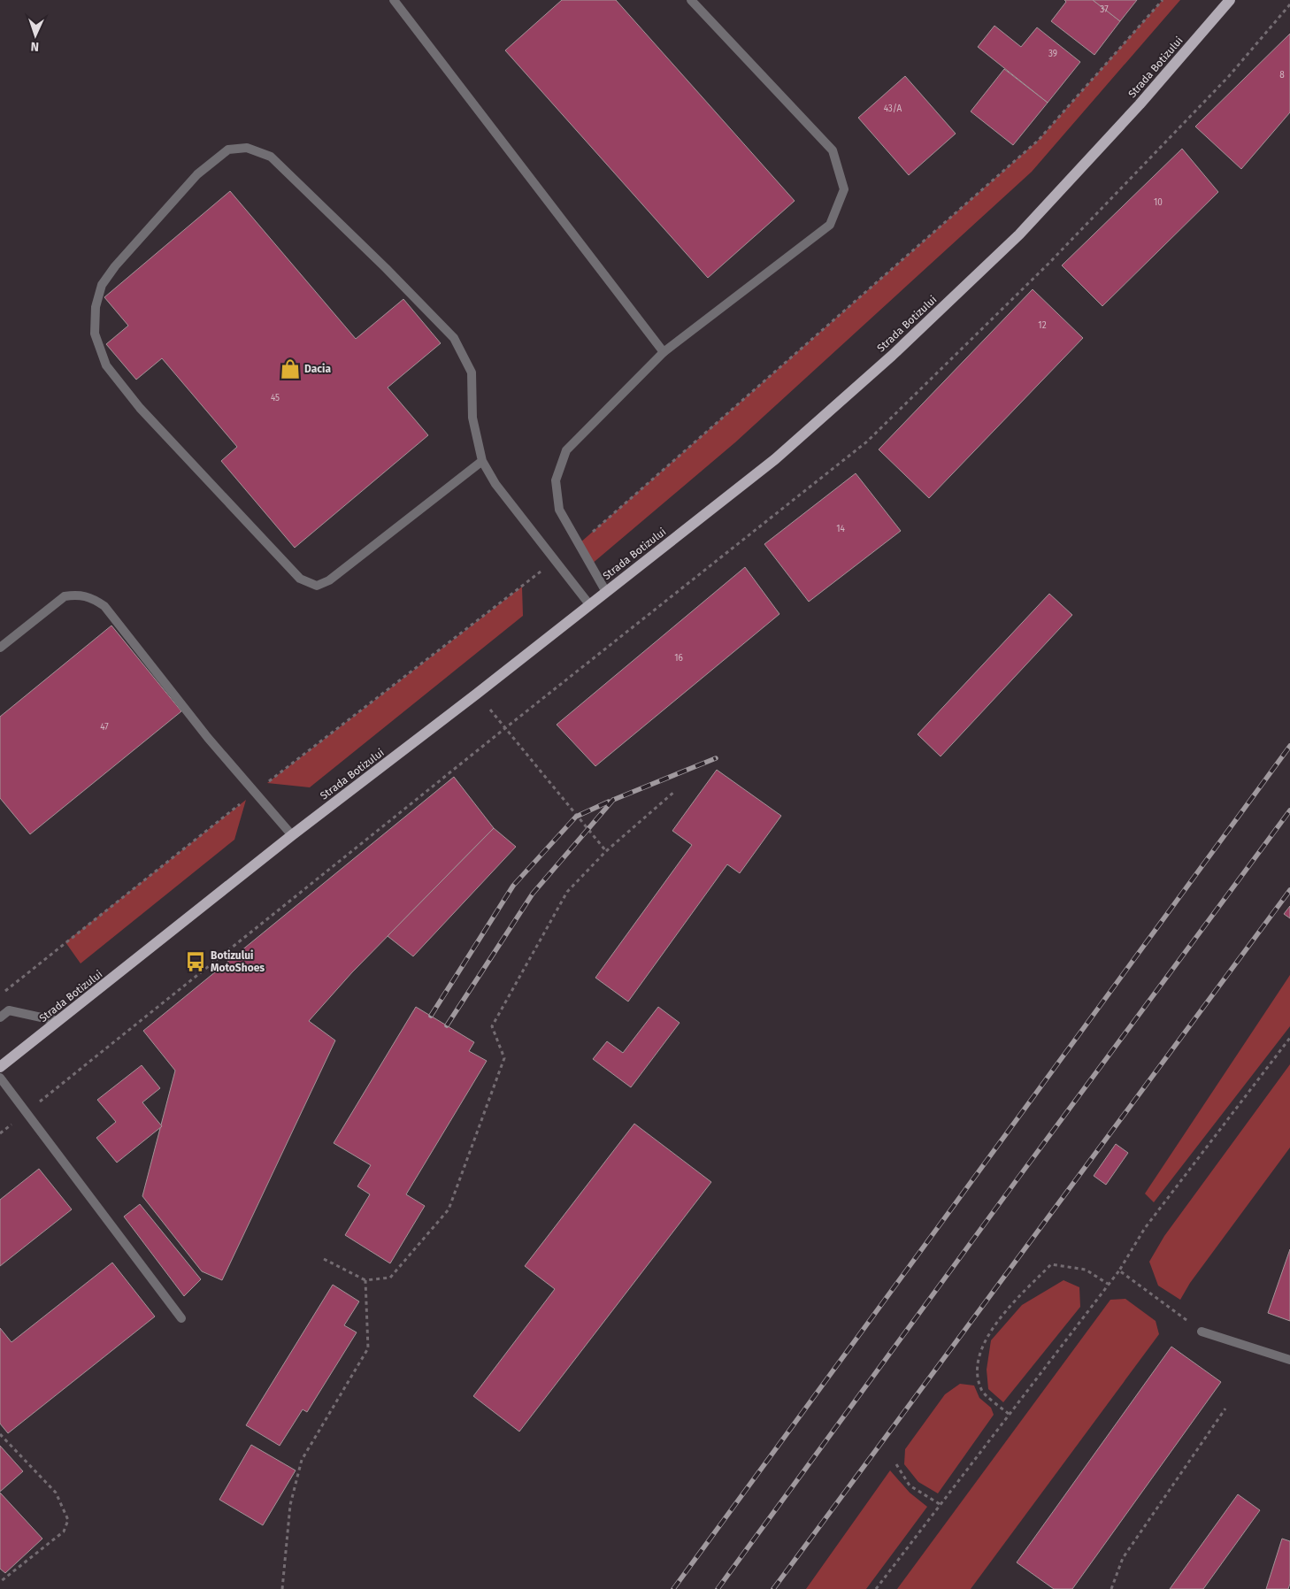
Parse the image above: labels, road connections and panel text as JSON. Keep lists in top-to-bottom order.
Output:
{
  "streets": {
    "main road": ["Strada Botizului"]
  },
  "places": {
    "shop": ["Dacia"],
    "bus stop": ["Botizului MotoShoes"]
  },
  "house_numbers": [
    "37",
    "39",
    "8",
    "43/A",
    "10",
    "12",
    "45",
    "14",
    "16",
    "47"
  ],
  "north": "bottom"
}
